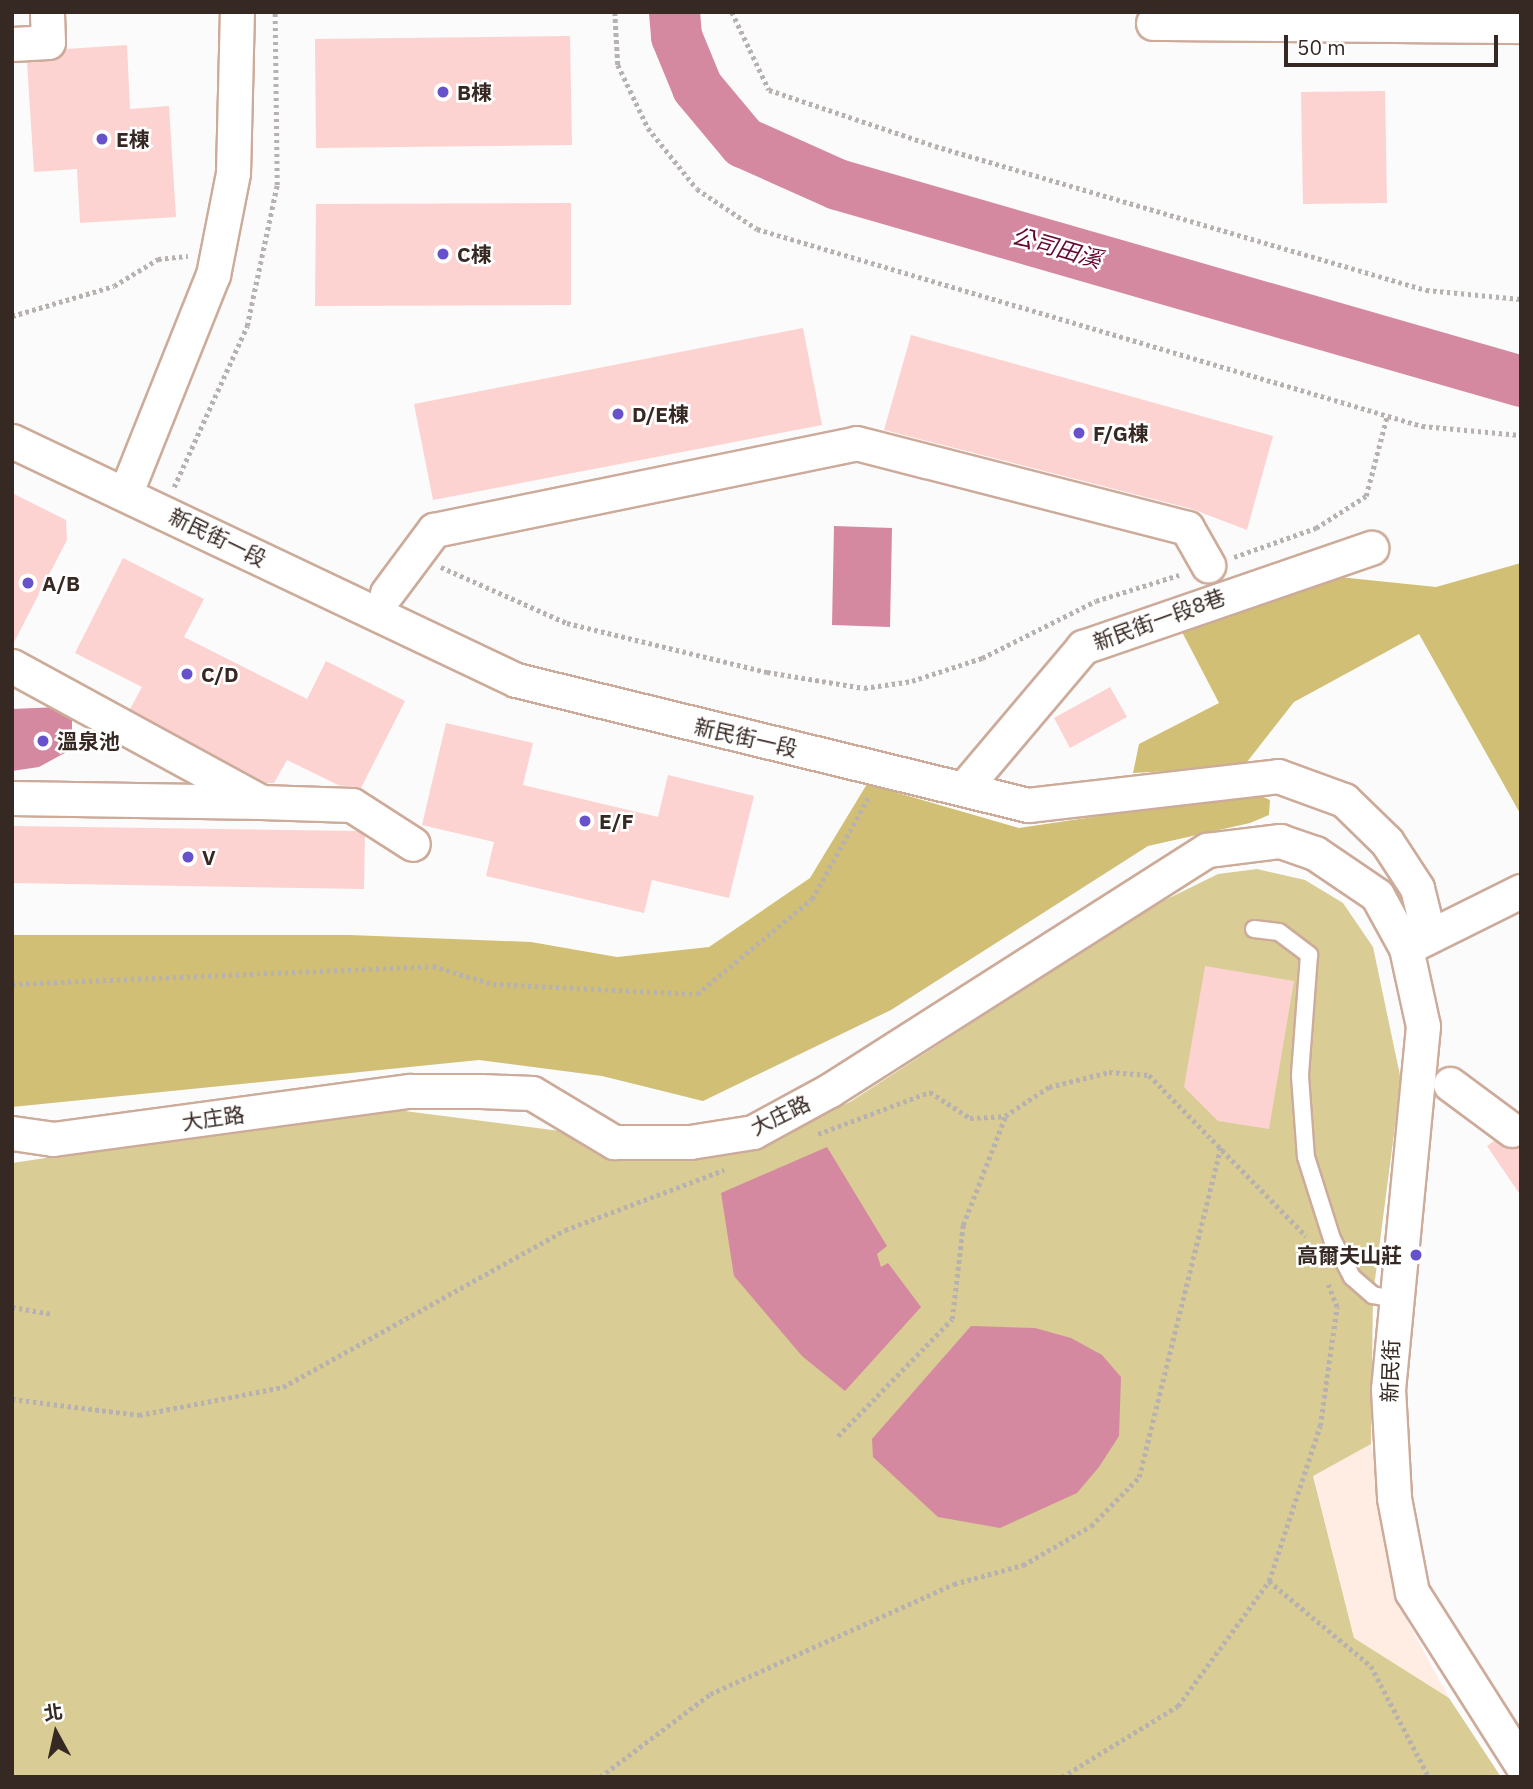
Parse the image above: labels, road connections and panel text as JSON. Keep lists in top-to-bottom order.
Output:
{
  "streets": {
    "street": [
      "新民街一段",
      "新民街一段8巷",
      "大庄路",
      "新民街"
    ]
  },
  "crossings": [
    ["新民街一段", "新民街一段8巷"],
    ["新民街一段", "大庄路"],
    ["新民街一段", "新民街"],
    ["大庄路", "新民街"]
  ],
  "water": ["公司田溪"],
  "places": [
    "B棟",
    "E棟",
    "C棟",
    "D/E棟",
    "F/G棟",
    "A/B",
    "C/D",
    "溫泉池",
    "E/F",
    "V",
    "高爾夫山莊"
  ],
  "scale_bar": "50 m",
  "north": "top"
}
